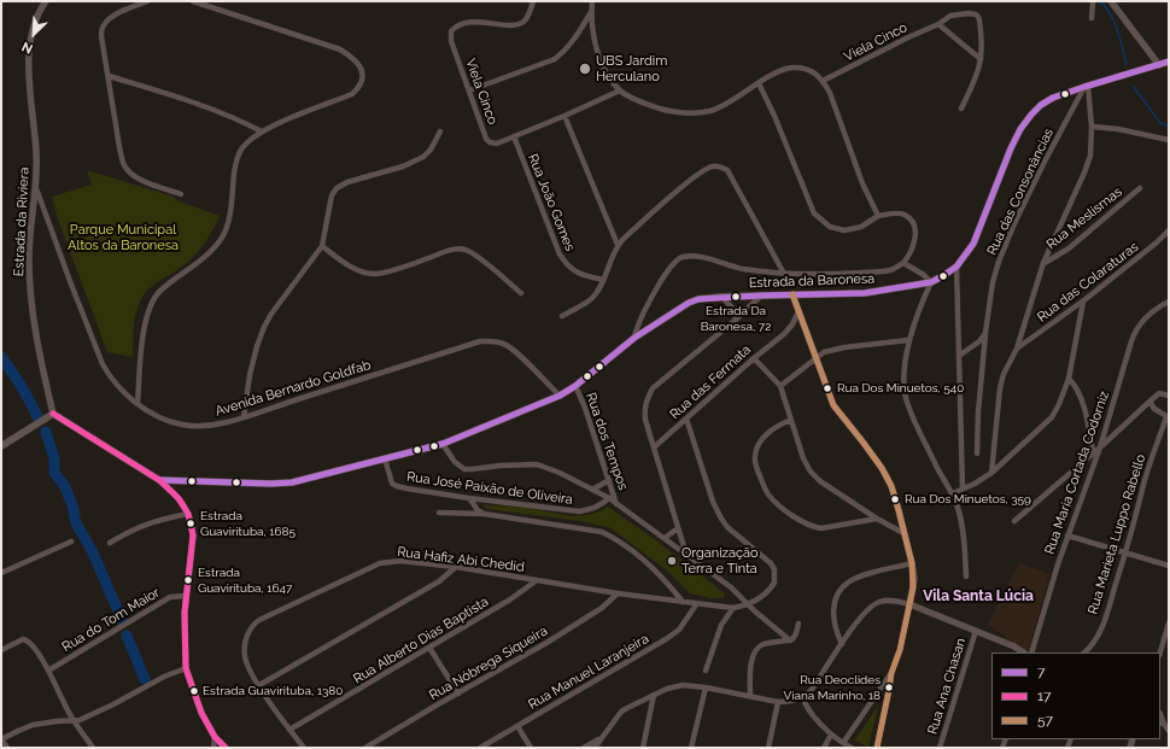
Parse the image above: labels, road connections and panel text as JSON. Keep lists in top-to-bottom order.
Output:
{
  "streets": {
    "main road": ["Estrada da Baronesa"],
    "street": [
      "Viela Cinco",
      "Rua das Consonâncias",
      "Rua João Gomes",
      "Rua Meslismas",
      "Estrada da Riviera",
      "Rua das Colaraturas",
      "Rua das Fermata",
      "Avenida Bernardo Goldfab",
      "Rua dos Tempos",
      "Rua Maria Cortada Codorniz",
      "Rua José Paixão de Oliveira",
      "Rua Marieta Luppo Rabello",
      "Rua Hafiz Abi Chedid",
      "Rua do Tom Maior",
      "Rua Alberto Dias Baptista",
      "Rua Nóbrega Siqueira",
      "Rua Manuel Laranjeira",
      "Rua Ana Chasan"
    ]
  },
  "crossings": [
    ["Viela Cinco", "Rua João Gomes"],
    ["Rua das Consonâncias", "Estrada da Baronesa"],
    ["Rua Meslismas", "Rua das Colaraturas"],
    ["Estrada da Riviera", "Avenida Bernardo Goldfab"],
    ["Estrada da Baronesa", "Avenida Bernardo Goldfab"],
    ["Estrada da Baronesa", "Rua dos Tempos"],
    ["Estrada da Baronesa", "Rua José Paixão de Oliveira"],
    ["Rua Hafiz Abi Chedid", "Rua Alberto Dias Baptista"],
    ["Rua Hafiz Abi Chedid", "Rua Nóbrega Siqueira"],
    ["Rua Hafiz Abi Chedid", "Rua Manuel Laranjeira"]
  ],
  "districts": ["Vila Santa Lúcia"],
  "parks": ["Parque Municipal Altos da Baronesa"],
  "places": [
    "UBS Jardim Herculano",
    "Estrada Da Baronesa, 72",
    "Rua Dos Minuetos, 540",
    "Rua Dos Minuetos, 359",
    "Estrada Guavirituba, 1685",
    "Organização Terra e Tinta",
    "Estrada Guavirituba, 1647",
    "Rua Deoclides Viana Marinho, 18",
    "Estrada Guavirituba, 1380"
  ],
  "lines": ["transit line 7", "transit line 57", "transit line 17"],
  "legend": ["7", "17", "57"],
  "north": "bottom left"
}
